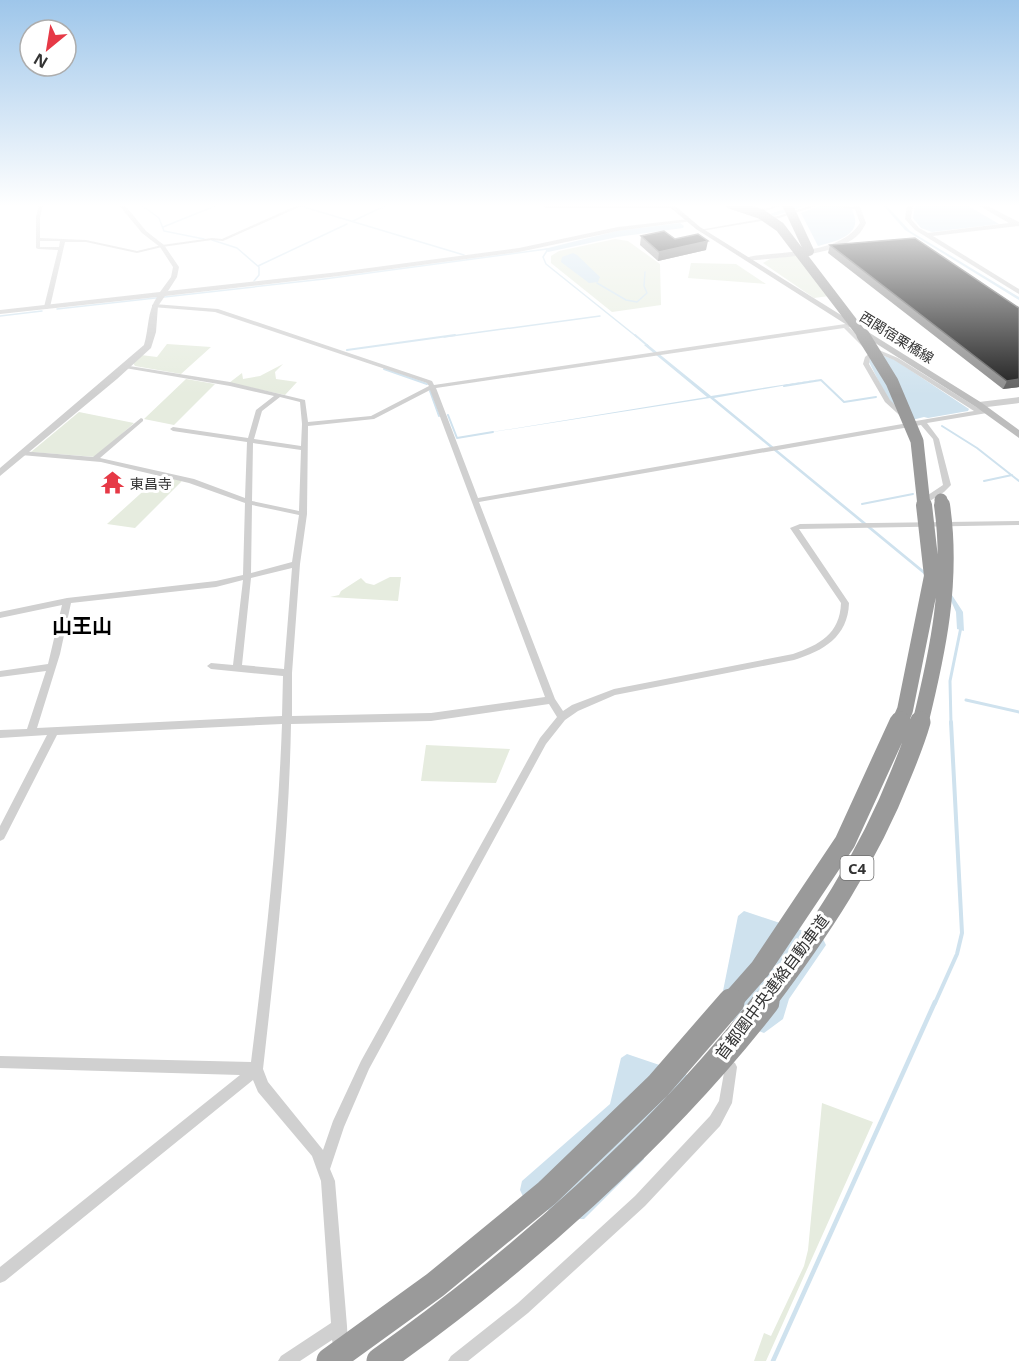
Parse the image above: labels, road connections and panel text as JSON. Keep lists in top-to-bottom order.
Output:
{
  "streets": {
    "highway": ["C4", "首都圏中央連絡自動車道"],
    "main road": ["西関宿栗橋線"]
  },
  "districts": ["山王山"],
  "places": {
    "temple": ["東昌寺"]
  },
  "north": "bottom left"
}
